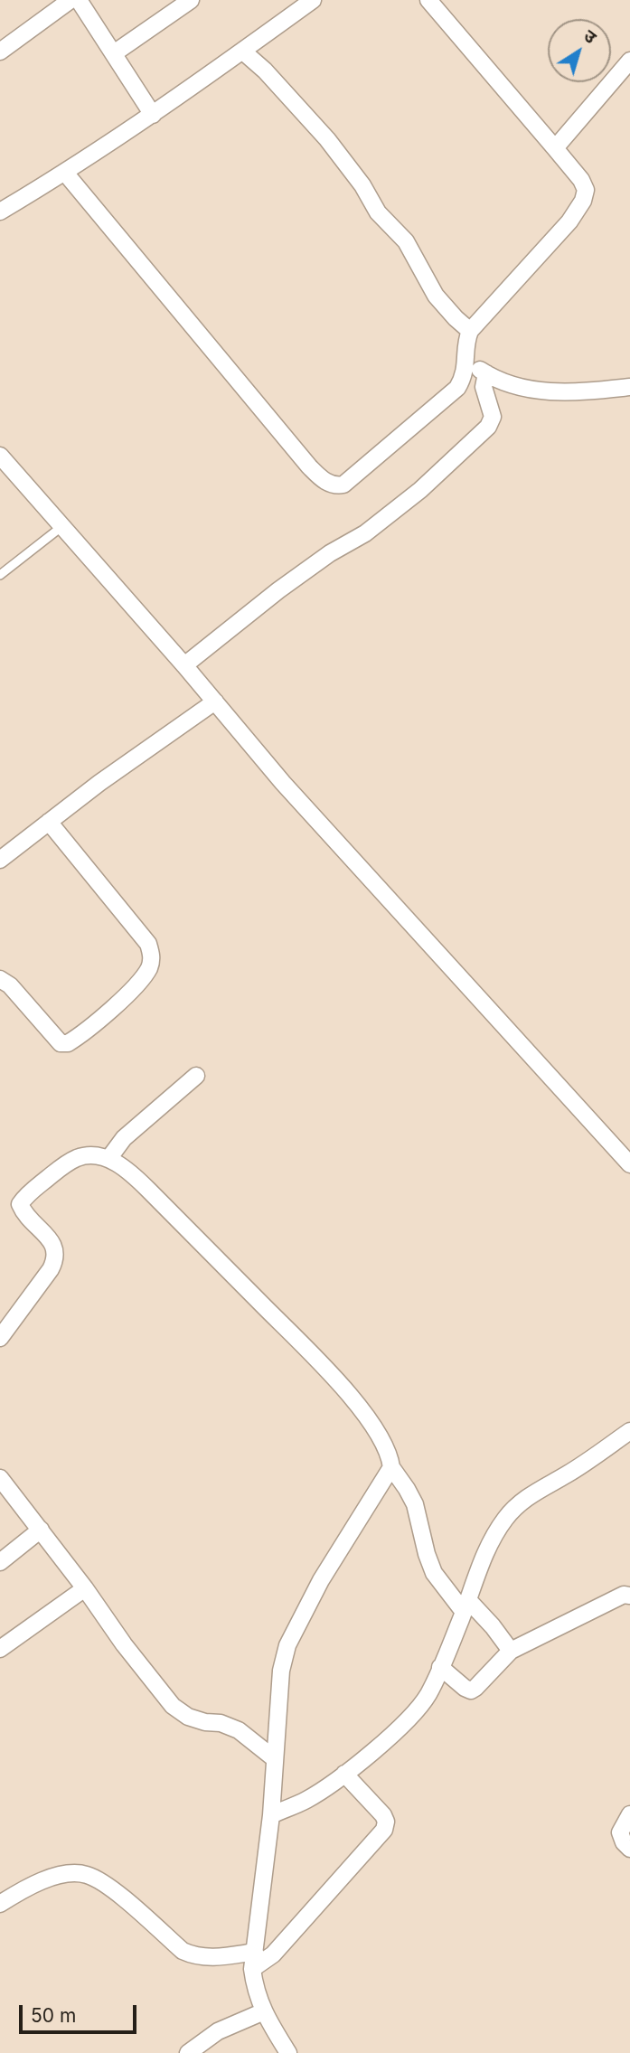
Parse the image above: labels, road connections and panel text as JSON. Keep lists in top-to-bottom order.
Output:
{
  "scale_bar": "50 m",
  "north": "top right"
}
